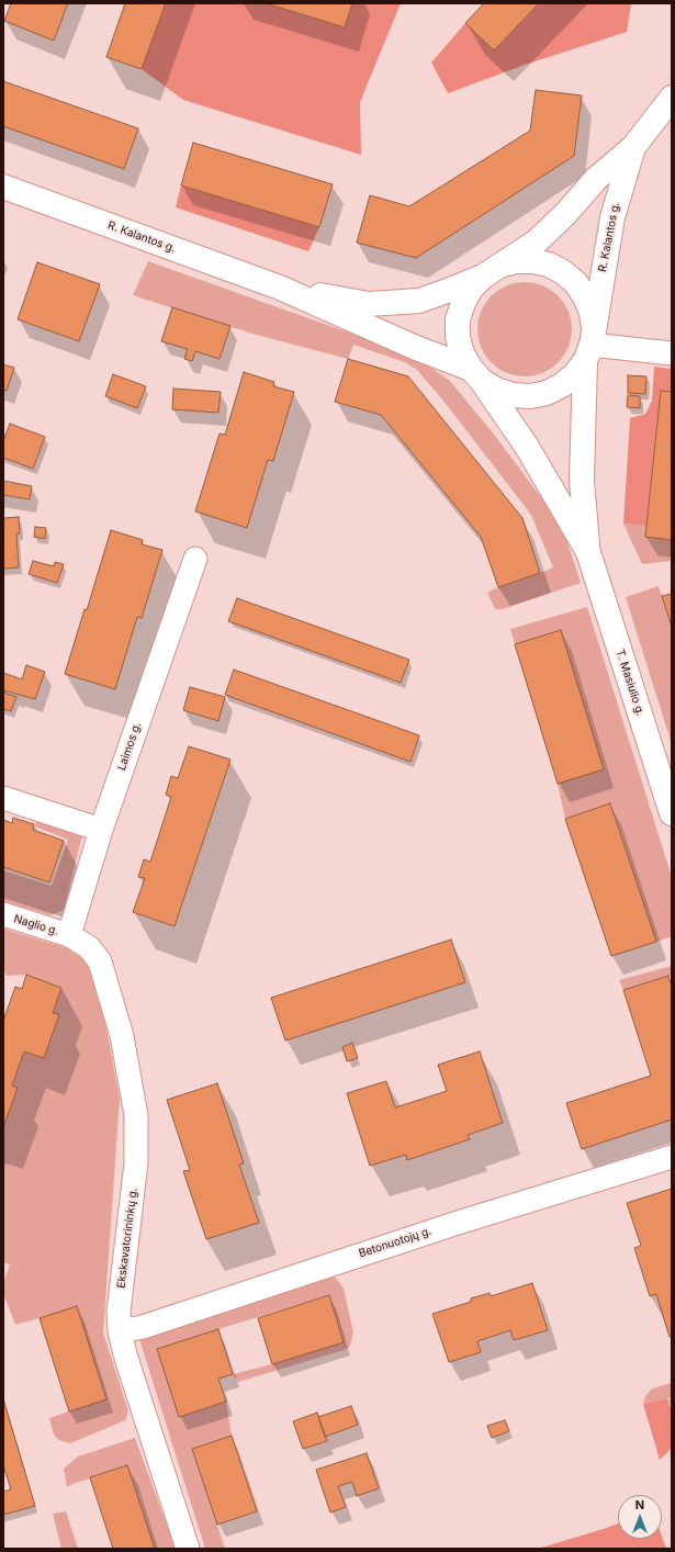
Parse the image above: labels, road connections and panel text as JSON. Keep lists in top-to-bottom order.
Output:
{
  "streets": {
    "main road": ["R. Kalantos g.", "T. Masiulio g."],
    "street": [
      "Laimos g.",
      "Naglio g.",
      "Ekskavatorininkų g.",
      "Betonuotojų g."
    ]
  },
  "crossings": [
    ["R. Kalantos g.", "T. Masiulio g."],
    ["Laimos g.", "Naglio g."],
    ["Laimos g.", "Ekskavatorininkų g."],
    ["Naglio g.", "Ekskavatorininkų g."],
    ["Ekskavatorininkų g.", "Betonuotojų g."]
  ],
  "north": "top"
}
